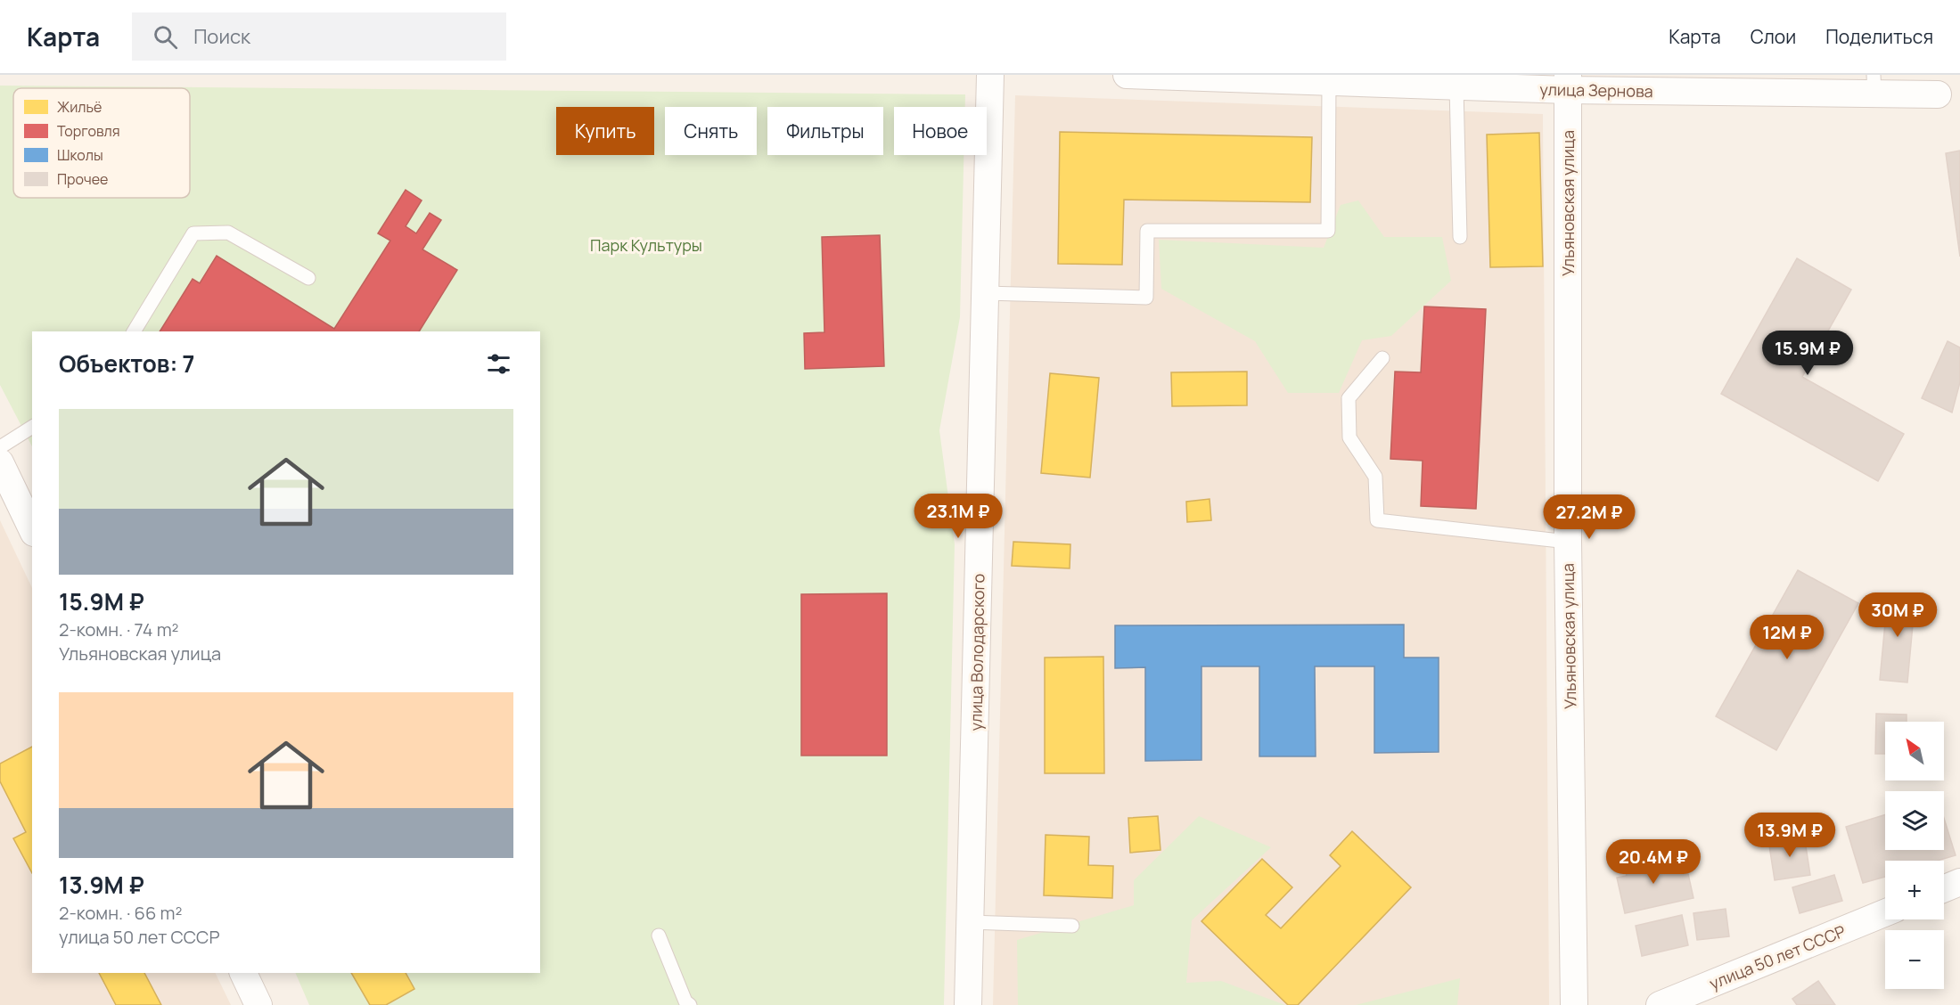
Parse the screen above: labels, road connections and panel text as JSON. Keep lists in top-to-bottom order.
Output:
{
  "streets": {
    "street": [
      "улица Зернова",
      "Ульяновская улица",
      "улица Володарского",
      "улица 50 лет СССР"
    ]
  },
  "crossings": [
    ["улица Зернова", "Ульяновская улица"]
  ],
  "parks": ["Парк Культуры"],
  "legend": [
    "Жильё",
    "Торговля",
    "Школы",
    "Прочее"
  ],
  "north": "top left",
  "page": {
    "header": "Карта",
    "search": "Поиск",
    "nav": ["Карта", "Слои", "Поделиться"],
    "chip": [
      "Купить",
      "Снять",
      "Фильтры",
      "Новое"
    ],
    "price": [
      "15.9M ₽",
      "23.1M ₽",
      "27.2M ₽",
      "30M ₽",
      "12M ₽",
      "13.9M ₽",
      "20.4M ₽"
    ],
    "heading": "Объектов: 7",
    "list": [
      {
        "name": "15.9M ₽",
        "note": "2-комн. · 74 m² · Ульяновская улица"
      },
      {
        "name": "13.9M ₽",
        "note": "2-комн. · 66 m² · улица 50 лет СССР"
      }
    ],
    "map_buttons": ["+", "−"]
  }
}
